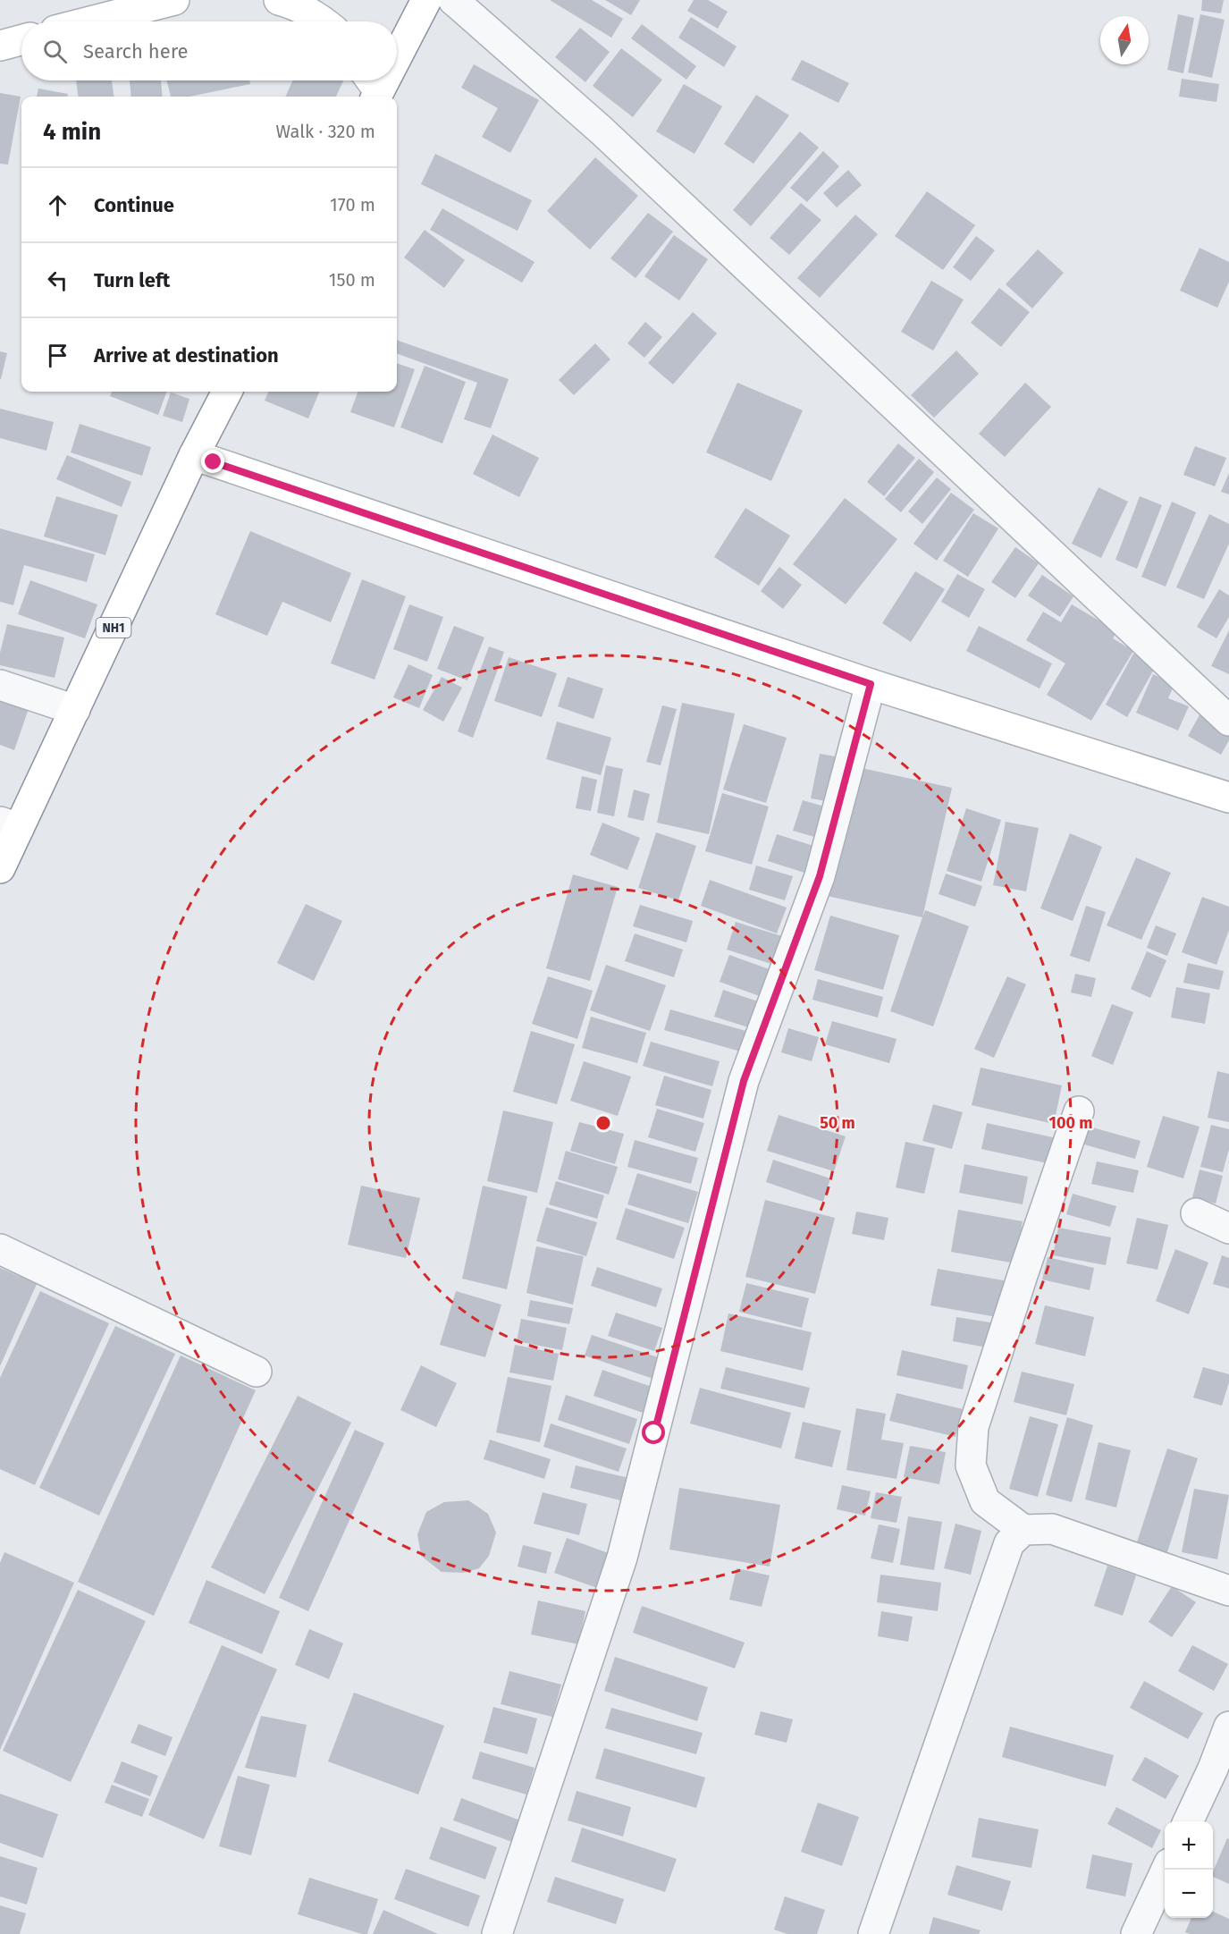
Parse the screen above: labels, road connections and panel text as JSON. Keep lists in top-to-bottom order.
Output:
{
  "streets": {
    "main road": ["NH1"]
  },
  "north": "top",
  "page": {
    "search": "Search here",
    "heading": ["4 min", "Walk · 320 m"],
    "list": [
      ["Continue", "170 m"],
      ["Turn left", "150 m"],
      "Arrive at destination"
    ],
    "map_buttons": ["+", "−"]
  },
  "rings": ["50 m", "100 m"]
}
